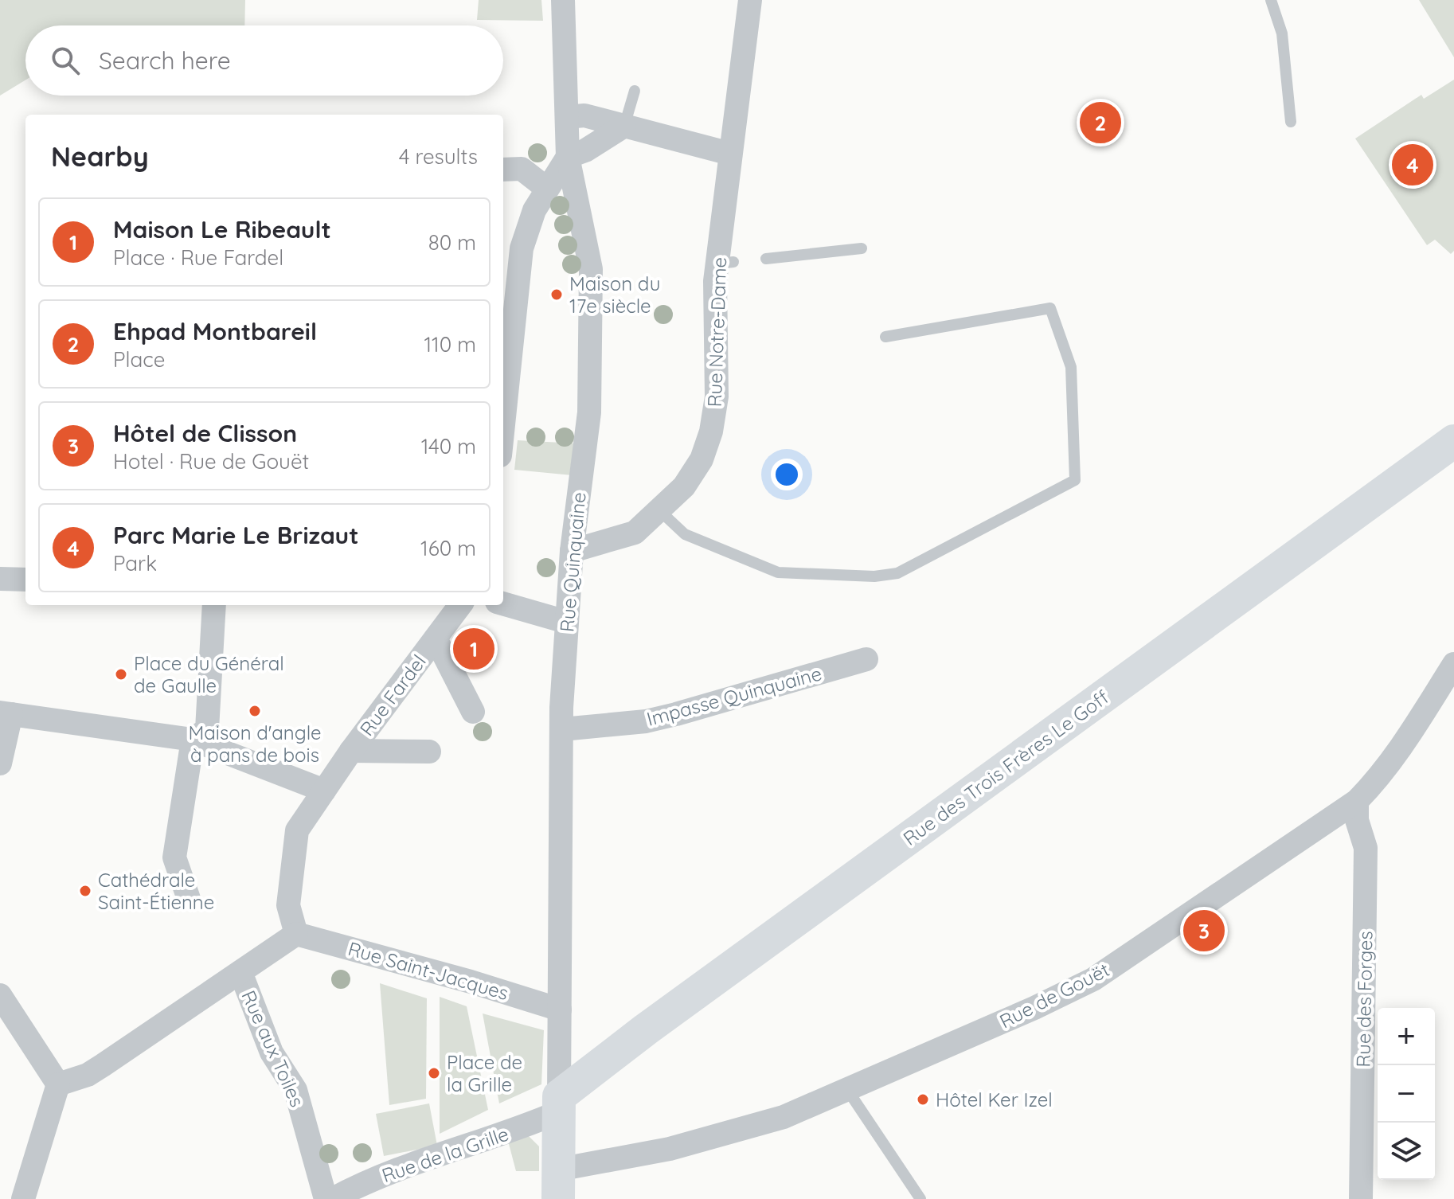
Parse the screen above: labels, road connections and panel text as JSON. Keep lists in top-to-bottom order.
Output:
{
  "streets": {
    "street": [
      "Rue Notre-Dame",
      "Rue Quinquaine",
      "Rue Fardel",
      "Impasse Quinquaine",
      "Rue des Trois Frères Le Goff",
      "Rue Saint-Jacques",
      "Rue de Gouët",
      "Rue des Forges",
      "Rue aux Toiles",
      "Rue de la Grille"
    ]
  },
  "crossings": [
    ["Rue Notre-Dame", "Rue Quinquaine"],
    ["Rue Quinquaine", "Impasse Quinquaine"],
    ["Rue Quinquaine", "Rue des Trois Frères Le Goff"],
    ["Rue Quinquaine", "Rue Saint-Jacques"],
    ["Rue Quinquaine", "Rue de la Grille"],
    ["Rue Fardel", "Rue Saint-Jacques"],
    ["Rue des Trois Frères Le Goff", "Rue de la Grille"],
    ["Rue de Gouët", "Rue des Forges"]
  ],
  "places": [
    "Maison du 17e siècle",
    "Place du Général de Gaulle",
    "Maison d'angle à pans de bois",
    "Cathédrale Saint-Étienne",
    "Place de la Grille",
    "Hôtel Ker Izel"
  ],
  "page": {
    "search": "Search here",
    "pins": [
      "2",
      "4",
      "1",
      "3"
    ],
    "heading": ["Nearby", "4 results"],
    "list": [
      {
        "mark": "1",
        "name": "Maison Le Ribeault",
        "note": "Place · Rue Fardel",
        "value": "80 m"
      },
      {
        "mark": "2",
        "name": "Ehpad Montbareil",
        "note": "Place",
        "value": "110 m"
      },
      {
        "mark": "3",
        "name": "Hôtel de Clisson",
        "note": "Hotel · Rue de Gouët",
        "value": "140 m"
      },
      {
        "mark": "4",
        "name": "Parc Marie Le Brizaut",
        "note": "Park",
        "value": "160 m"
      }
    ],
    "map_buttons": ["+", "−"]
  }
}
